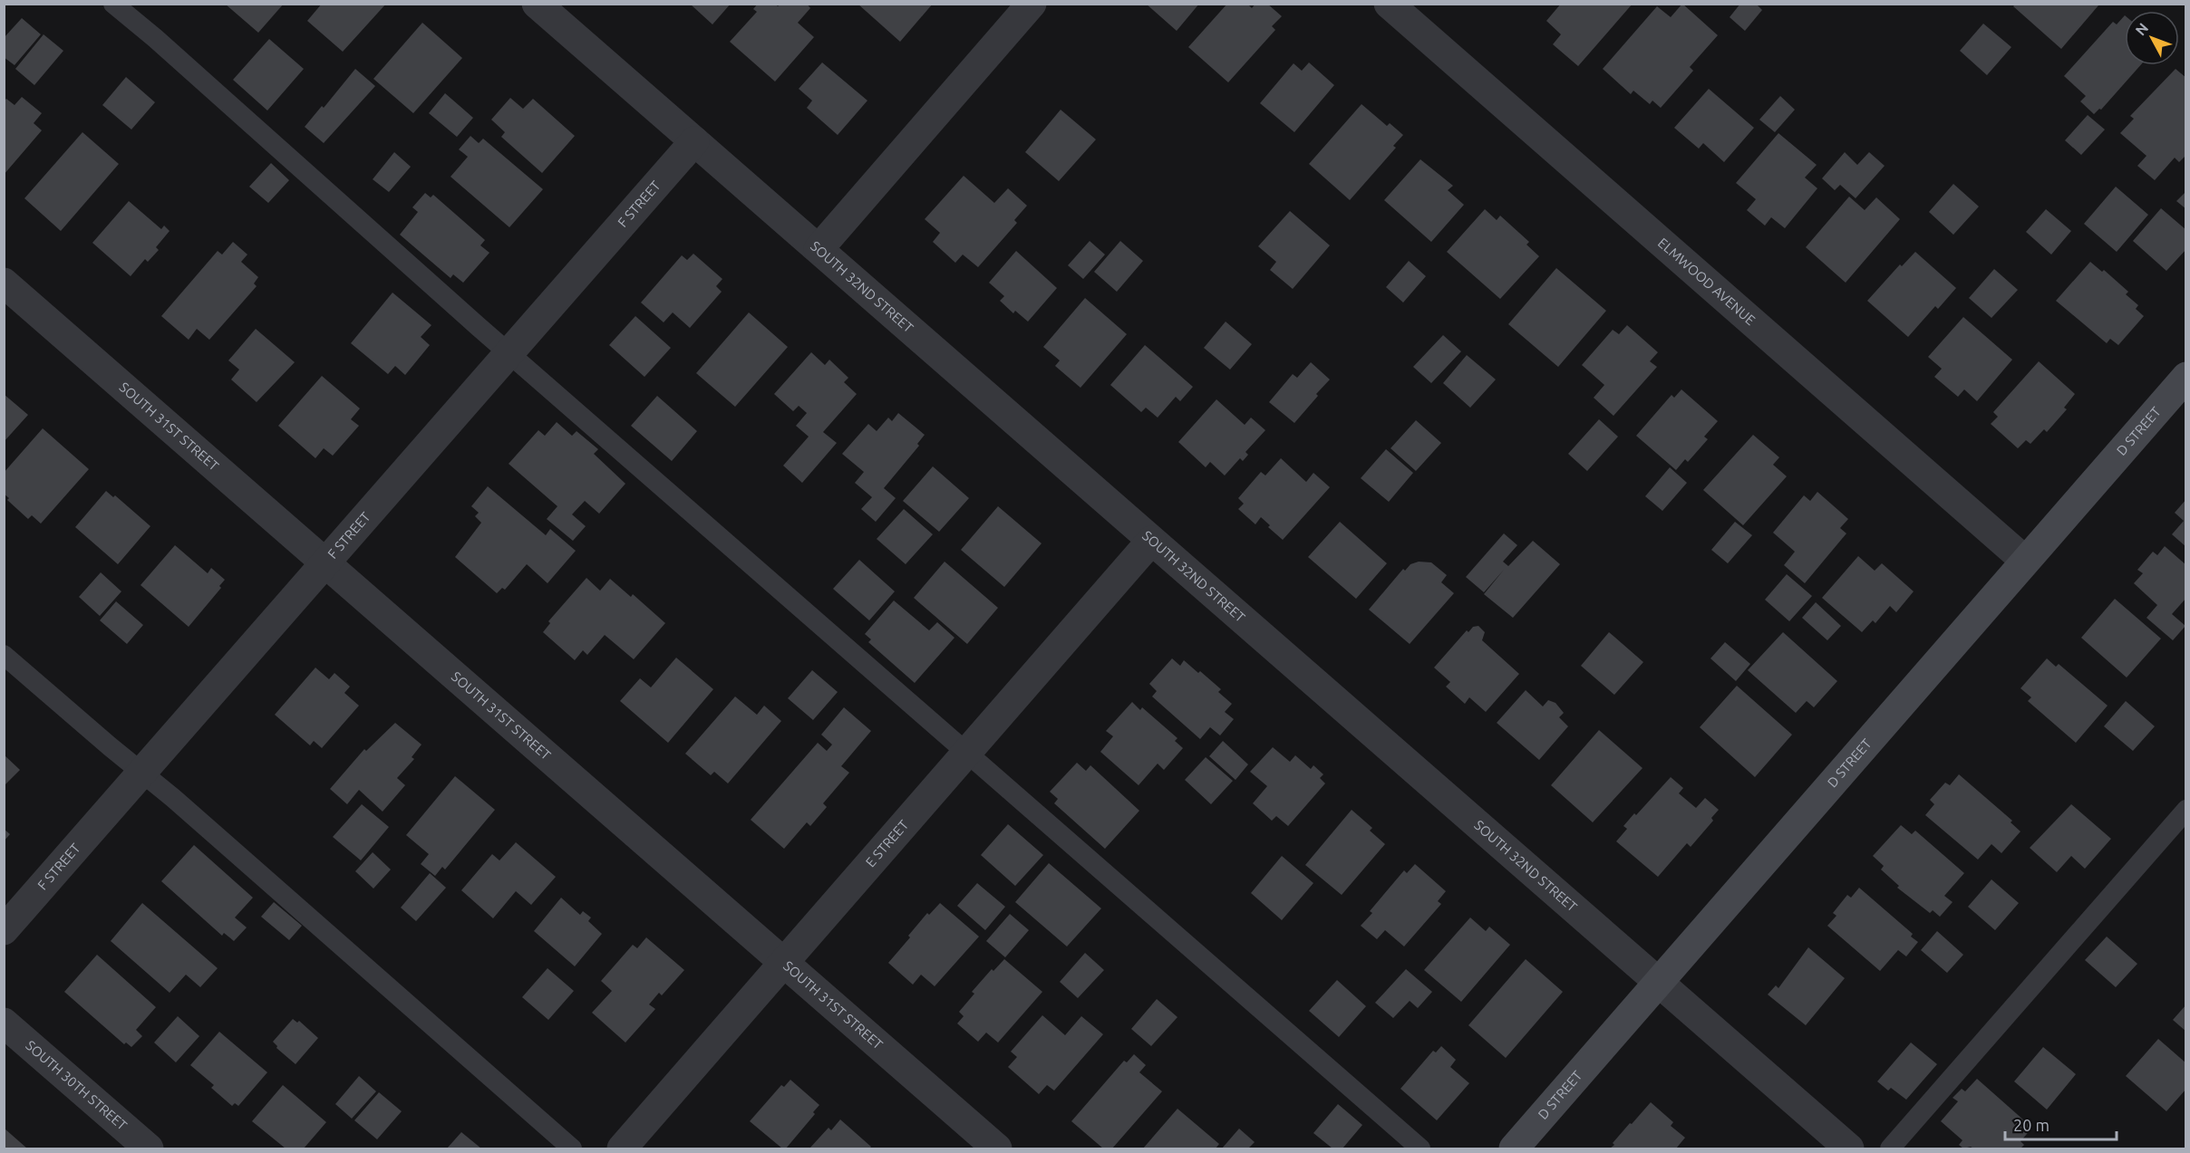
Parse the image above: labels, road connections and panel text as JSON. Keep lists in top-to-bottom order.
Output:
{
  "streets": {
    "street": [
      "F STREET",
      "ELMWOOD AVENUE",
      "SOUTH 32ND STREET",
      "SOUTH 31ST STREET",
      "D STREET",
      "E STREET",
      "SOUTH 30TH STREET"
    ]
  },
  "crossings": [
    ["F STREET", "SOUTH 32ND STREET"],
    ["F STREET", "SOUTH 31ST STREET"],
    ["ELMWOOD AVENUE", "D STREET"],
    ["SOUTH 32ND STREET", "D STREET"],
    ["SOUTH 32ND STREET", "E STREET"],
    ["SOUTH 31ST STREET", "E STREET"]
  ],
  "scale_bar": "20 m",
  "north": "top left"
}
